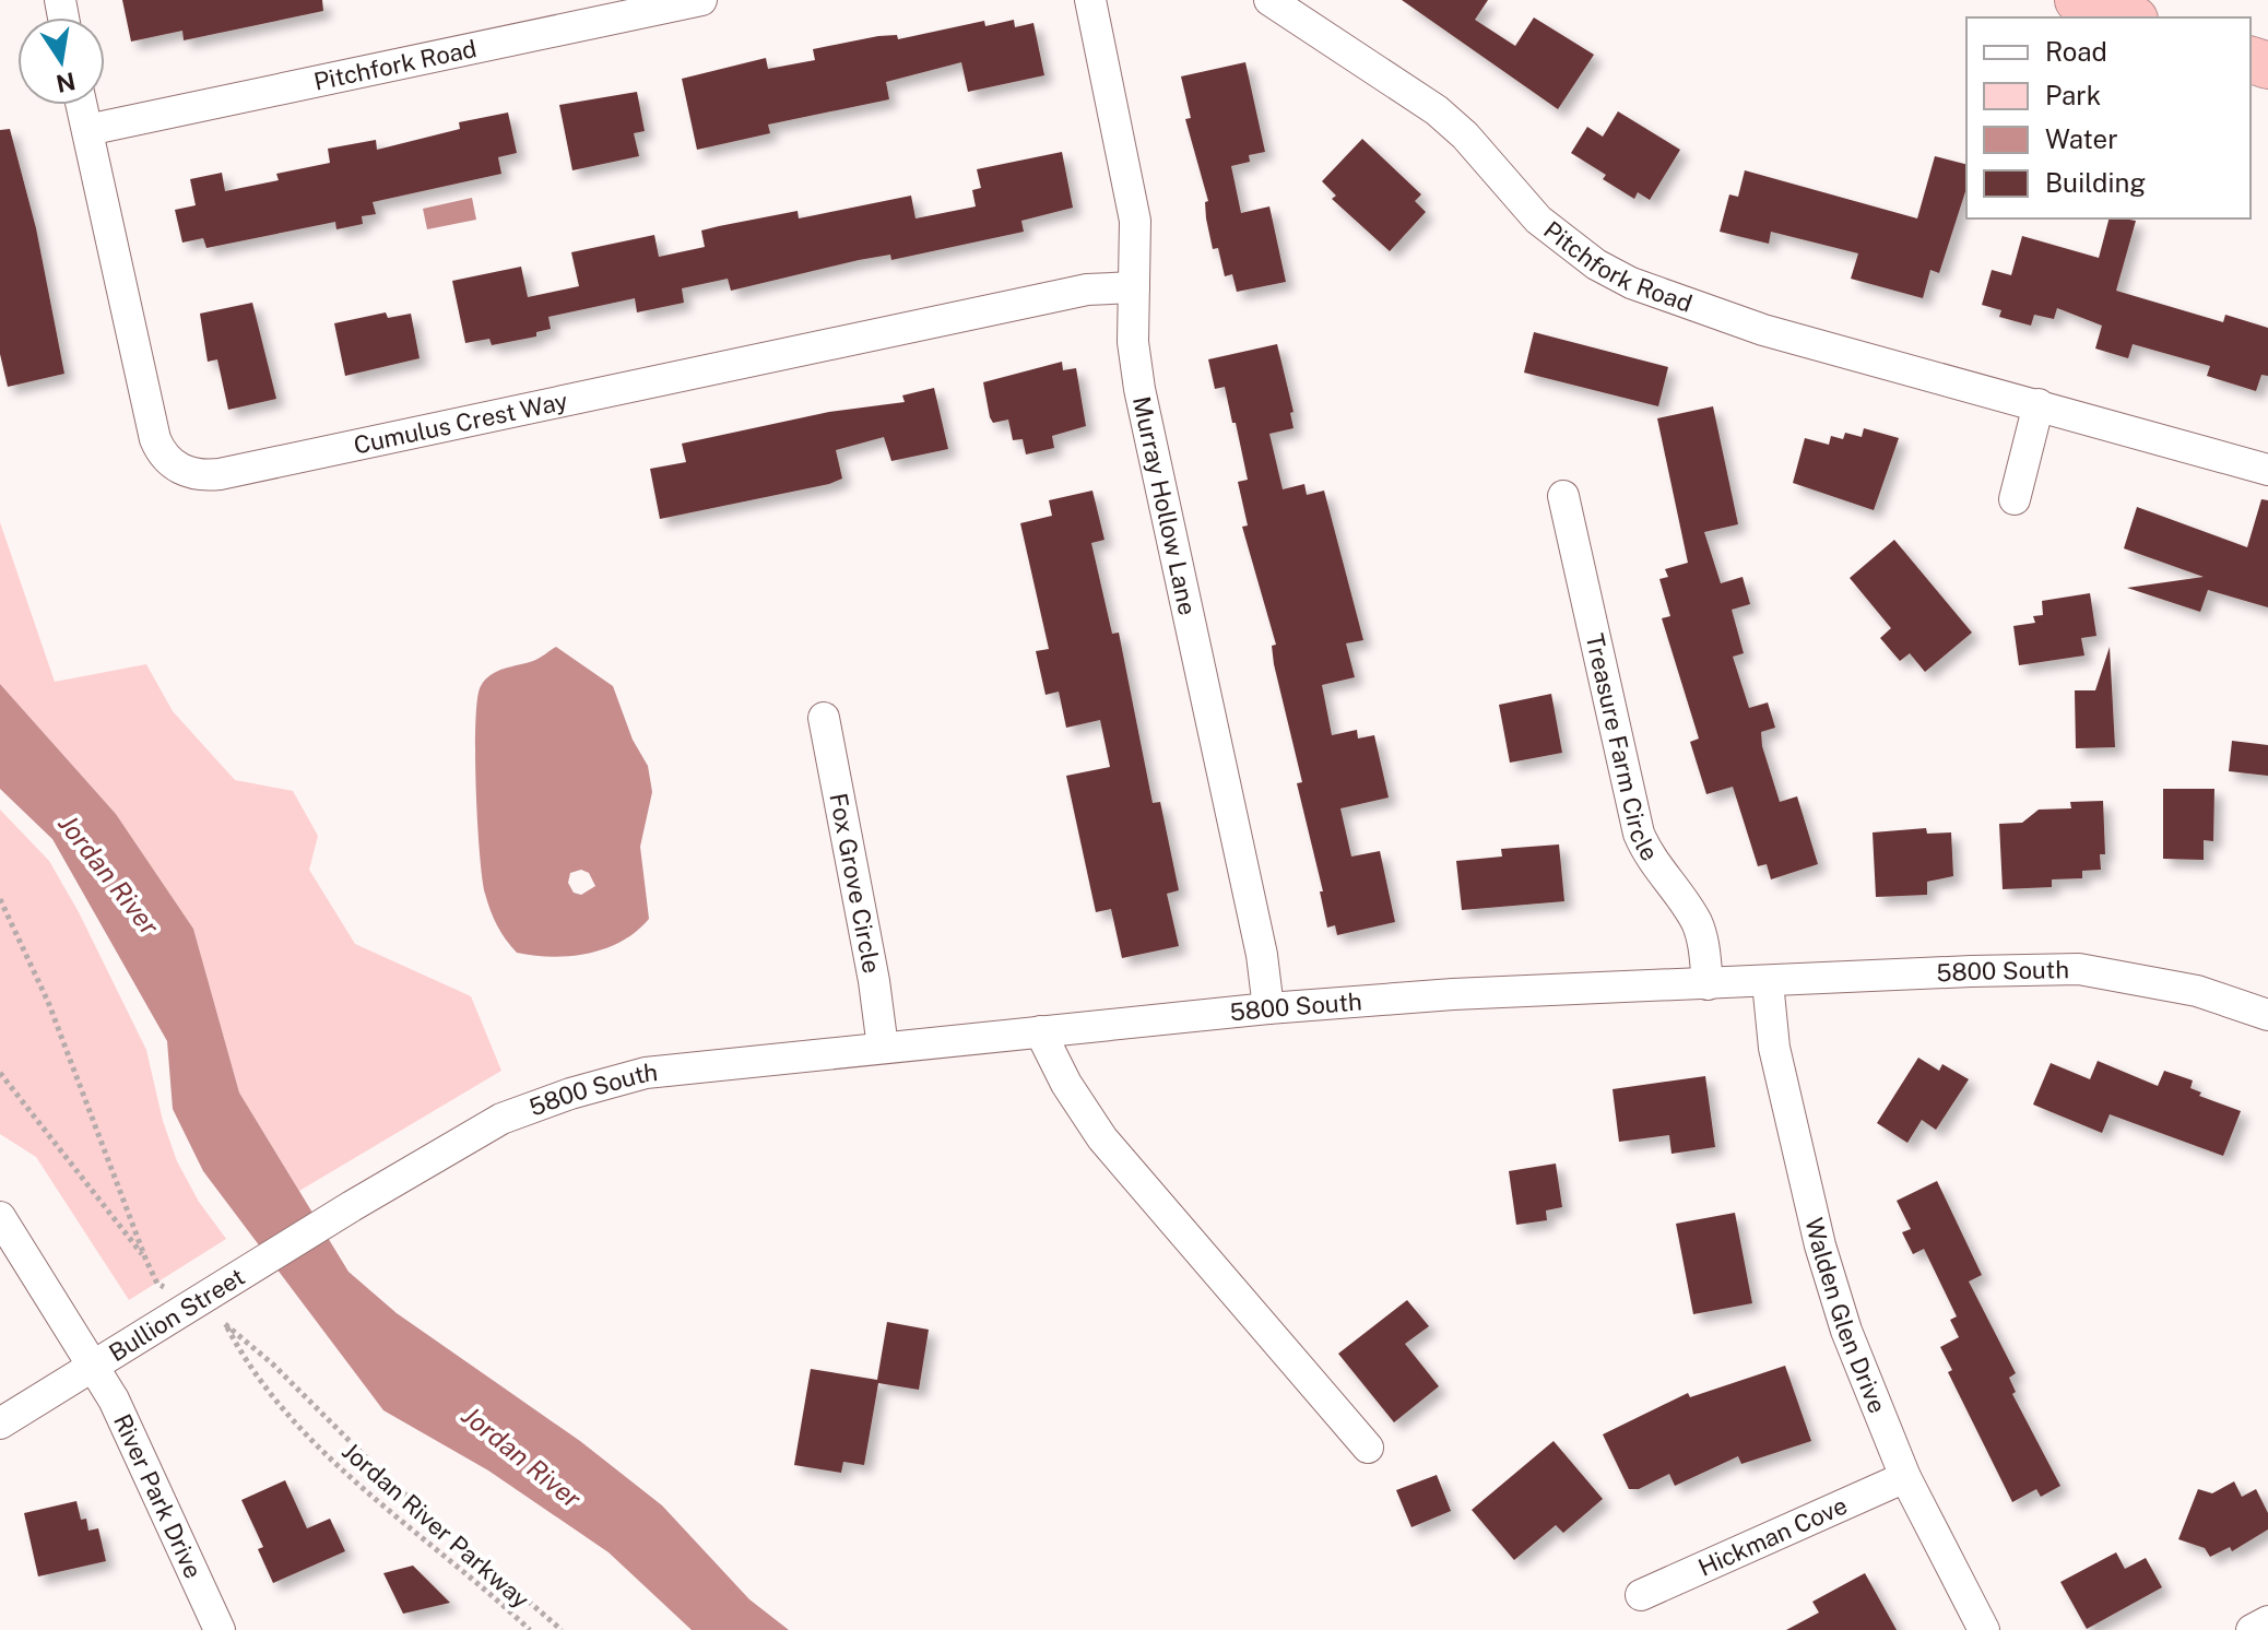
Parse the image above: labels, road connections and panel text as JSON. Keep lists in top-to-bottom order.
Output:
{
  "streets": {
    "street": [
      "Pitchfork Road",
      "Cumulus Crest Way",
      "Murray Hollow Lane",
      "Treasure Farm Circle",
      "Fox Grove Circle",
      "5800 South",
      "Bullion Street",
      "Walden Glen Drive",
      "River Park Drive",
      "Hickman Cove"
    ],
    "path": ["Jordan River Parkway"]
  },
  "crossings": [
    ["Pitchfork Road", "Cumulus Crest Way"],
    ["Cumulus Crest Way", "Murray Hollow Lane"],
    ["Murray Hollow Lane", "5800 South"],
    ["Treasure Farm Circle", "5800 South"],
    ["Fox Grove Circle", "5800 South"],
    ["5800 South", "Bullion Street"],
    ["5800 South", "Walden Glen Drive"],
    ["Bullion Street", "River Park Drive"],
    ["Walden Glen Drive", "Hickman Cove"]
  ],
  "water": ["Jordan River"],
  "legend": [
    "Road",
    "Park",
    "Water",
    "Building"
  ],
  "north": "bottom"
}
